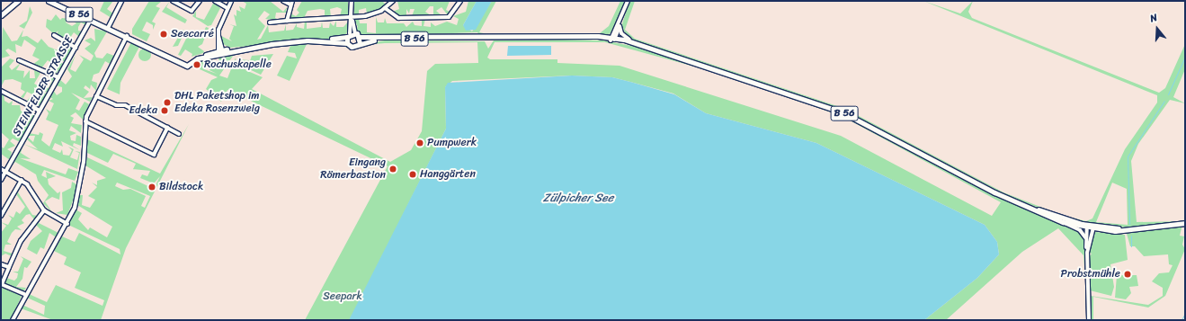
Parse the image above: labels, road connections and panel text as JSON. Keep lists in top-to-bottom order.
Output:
{
  "streets": {
    "main road": ["B 56"],
    "street": ["STEINFELDER STRASSE"]
  },
  "crossings": [
    ["B 56", "STEINFELDER STRASSE"]
  ],
  "water": ["Zülpicher See"],
  "parks": ["Seepark"],
  "places": [
    "Seecarré",
    "Rochuskapelle",
    "DHL Paketshop im Edeka Rosenzweig",
    "Edeka",
    "Pumpwerk",
    "Eingang Römerbastion",
    "Hanggärten",
    "Bildstock",
    "Probstmühle"
  ],
  "north": "top"
}
